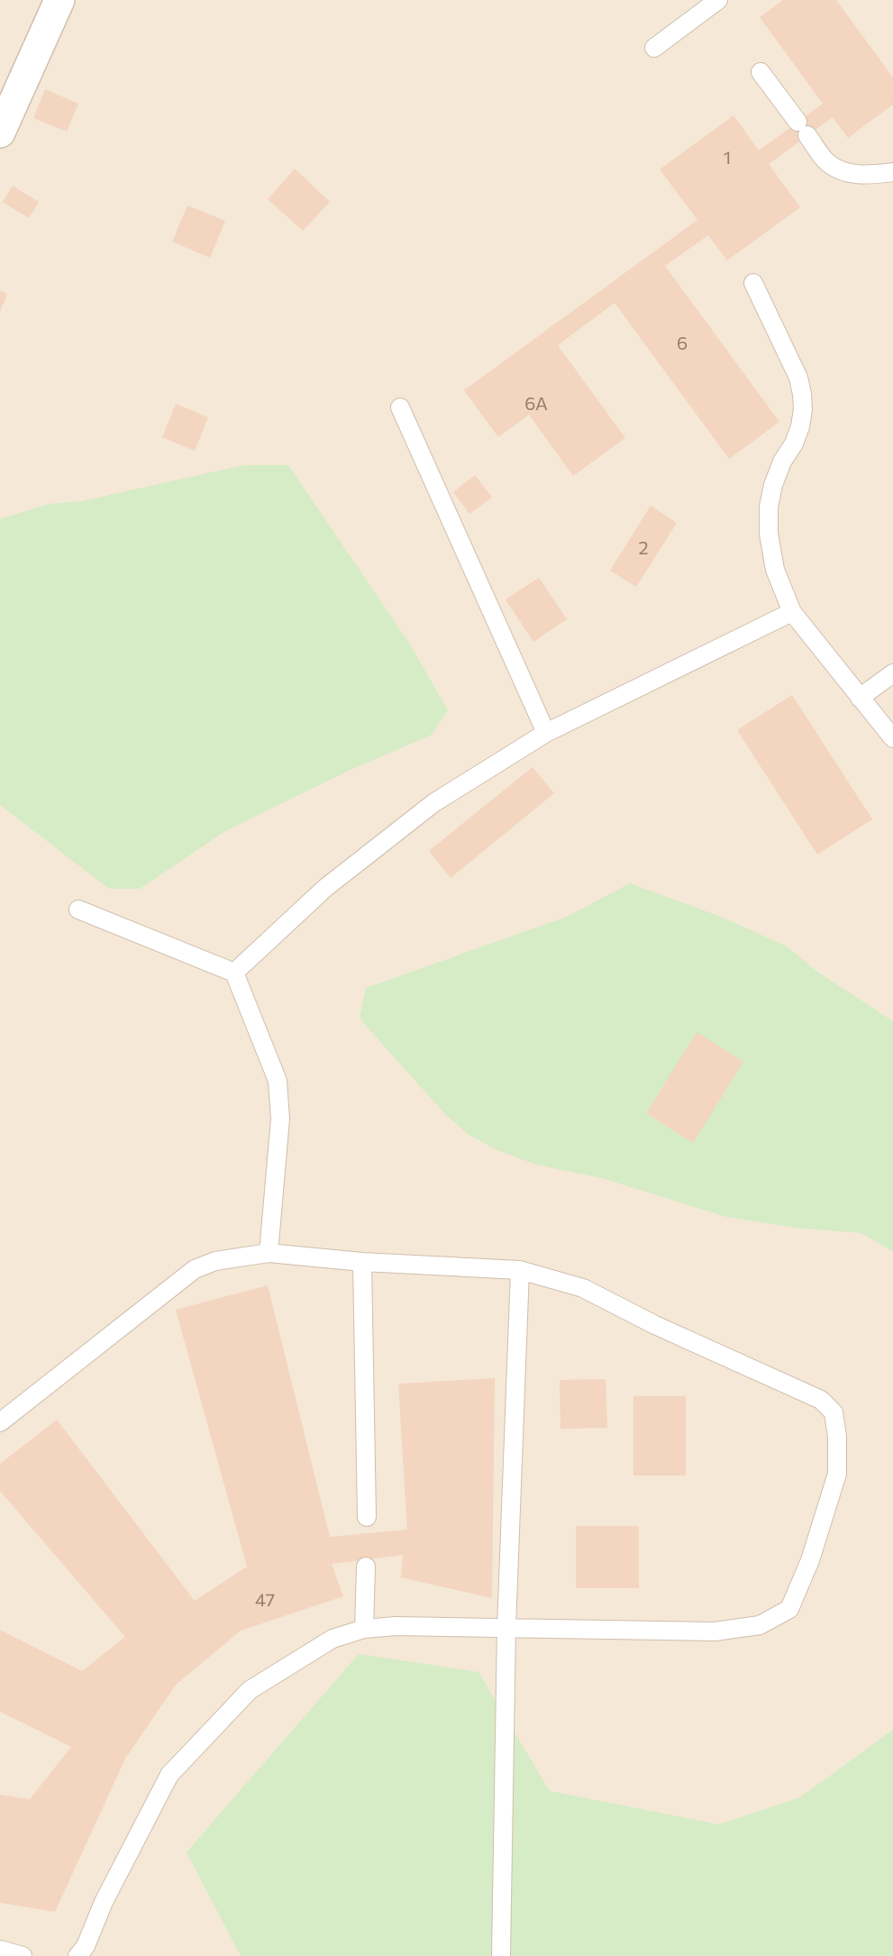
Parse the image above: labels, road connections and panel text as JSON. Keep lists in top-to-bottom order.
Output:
{
  "house_numbers": [
    "1",
    "6",
    "6А",
    "2",
    "47"
  ]
}
